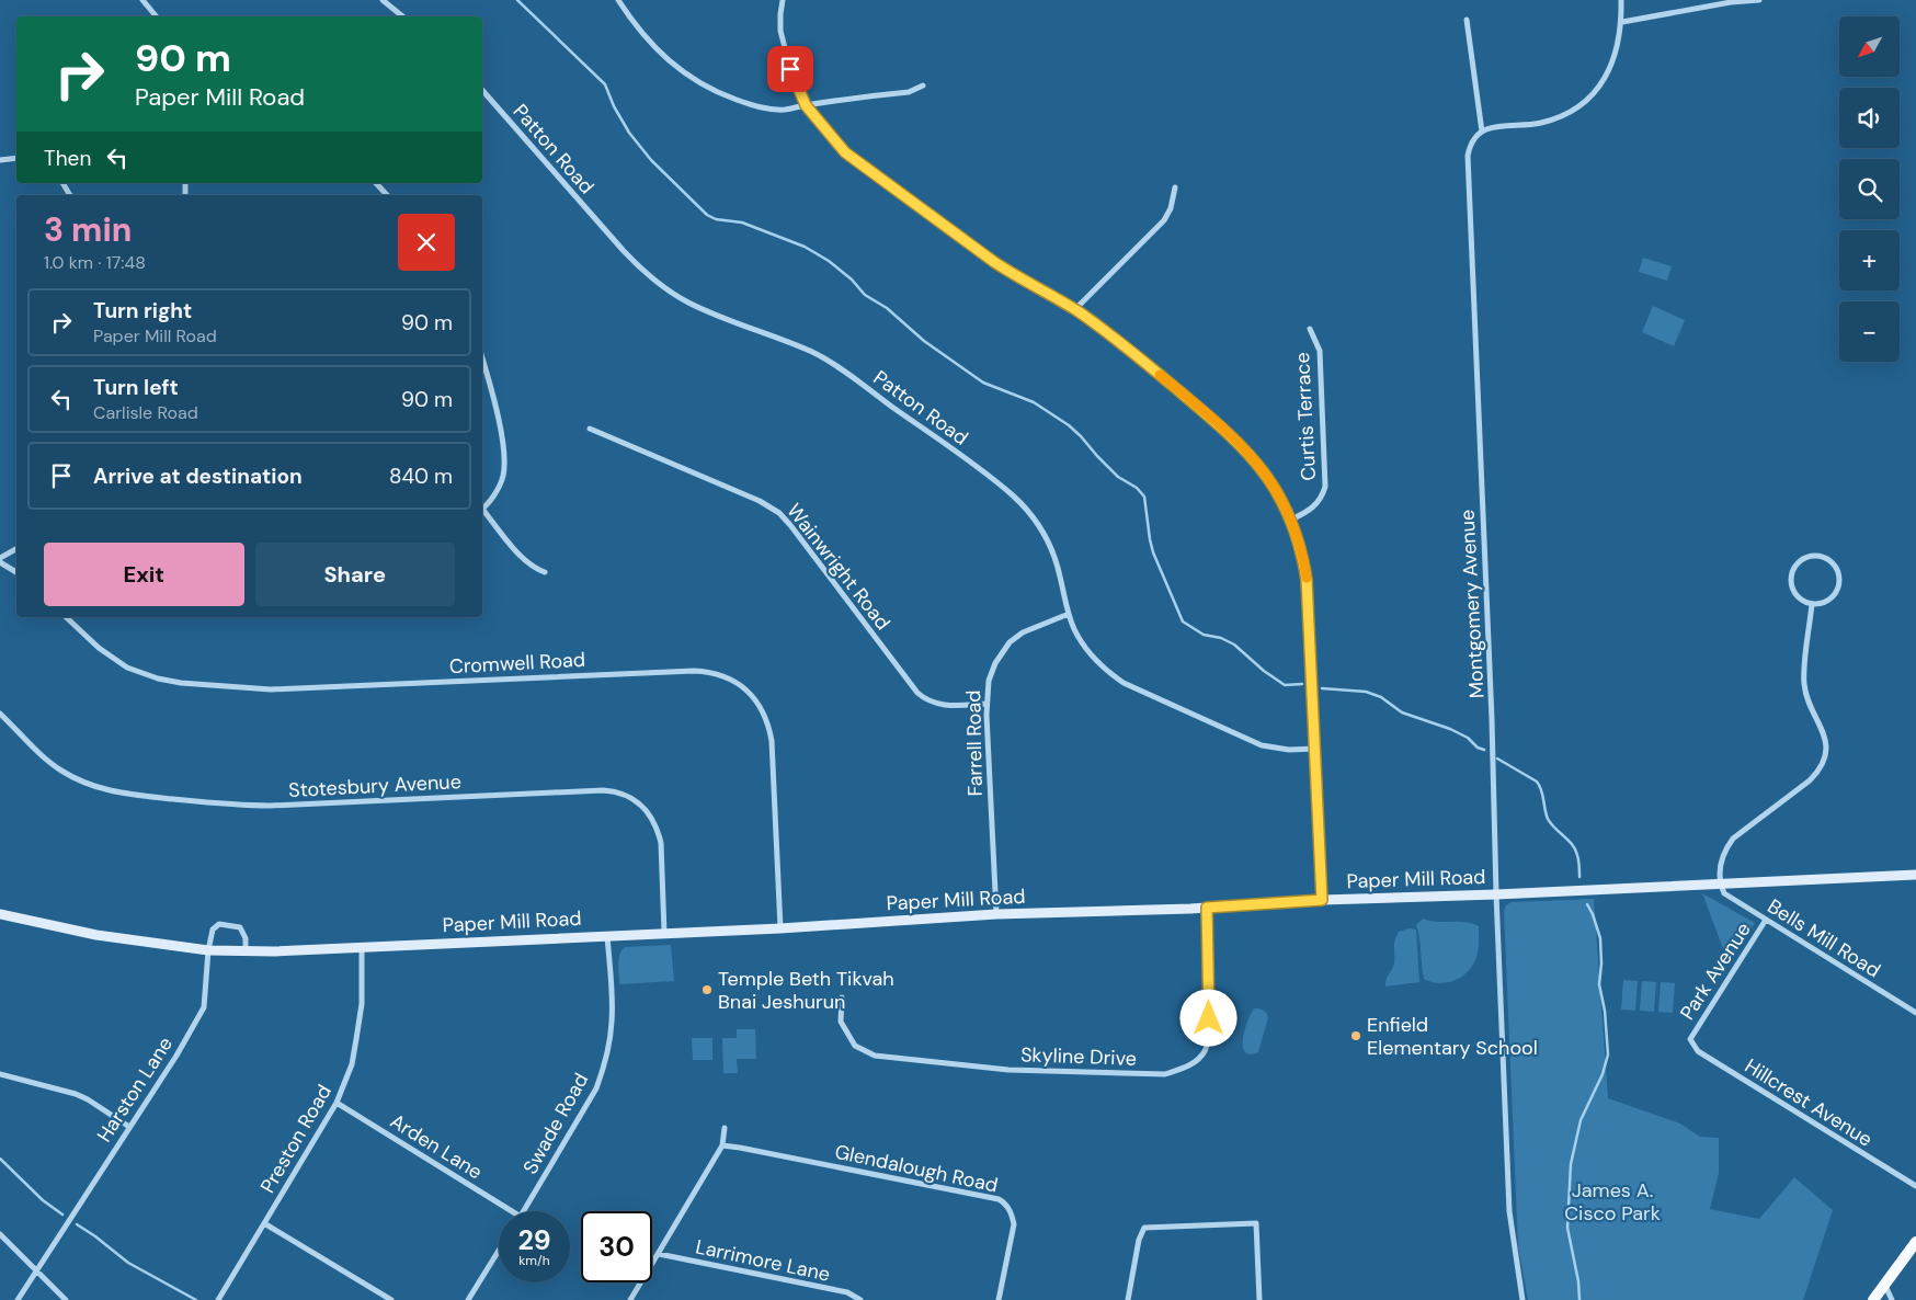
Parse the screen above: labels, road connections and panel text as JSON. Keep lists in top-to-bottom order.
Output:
{
  "streets": {
    "main road": ["Paper Mill Road"],
    "street": [
      "Patton Road",
      "Curtis Terrace",
      "Wainwright Road",
      "Montgomery Avenue",
      "Cromwell Road",
      "Farrell Road",
      "Stotesbury Avenue",
      "Bells Mill Road",
      "Park Avenue",
      "Skyline Drive",
      "Harston Lane",
      "Hillcrest Avenue",
      "Swade Road",
      "Preston Road",
      "Arden Lane",
      "Glendalough Road",
      "Larrimore Lane"
    ]
  },
  "crossings": [
    ["Patton Road", "Farrell Road"],
    ["Wainwright Road", "Farrell Road"],
    ["Montgomery Avenue", "Paper Mill Road"],
    ["Cromwell Road", "Paper Mill Road"],
    ["Farrell Road", "Paper Mill Road"],
    ["Stotesbury Avenue", "Paper Mill Road"],
    ["Paper Mill Road", "Bells Mill Road"],
    ["Paper Mill Road", "Skyline Drive"],
    ["Paper Mill Road", "Harston Lane"],
    ["Paper Mill Road", "Swade Road"],
    ["Paper Mill Road", "Preston Road"],
    ["Bells Mill Road", "Park Avenue"],
    ["Park Avenue", "Hillcrest Avenue"],
    ["Preston Road", "Arden Lane"]
  ],
  "parks": ["James A. Cisco Park"],
  "places": ["Temple Beth Tikvah Bnai Jeshurun", "Enfield Elementary School"],
  "north": "bottom left",
  "page": {
    "map_buttons": ["+", "−"],
    "turn": ["90 m", "Paper Mill Road"],
    "then": "Then",
    "heading": ["3 min", "1.0 km · 17:48"],
    "list": [
      {
        "name": "Turn right",
        "note": "Paper Mill Road",
        "value": "90 m"
      },
      {
        "name": "Turn left",
        "note": "Carlisle Road",
        "value": "90 m"
      },
      {
        "name": "Arrive at destination",
        "value": "840 m"
      }
    ],
    "buttons": ["Exit", "Share"],
    "speed": "29 km/h",
    "limit": "30"
  }
}
